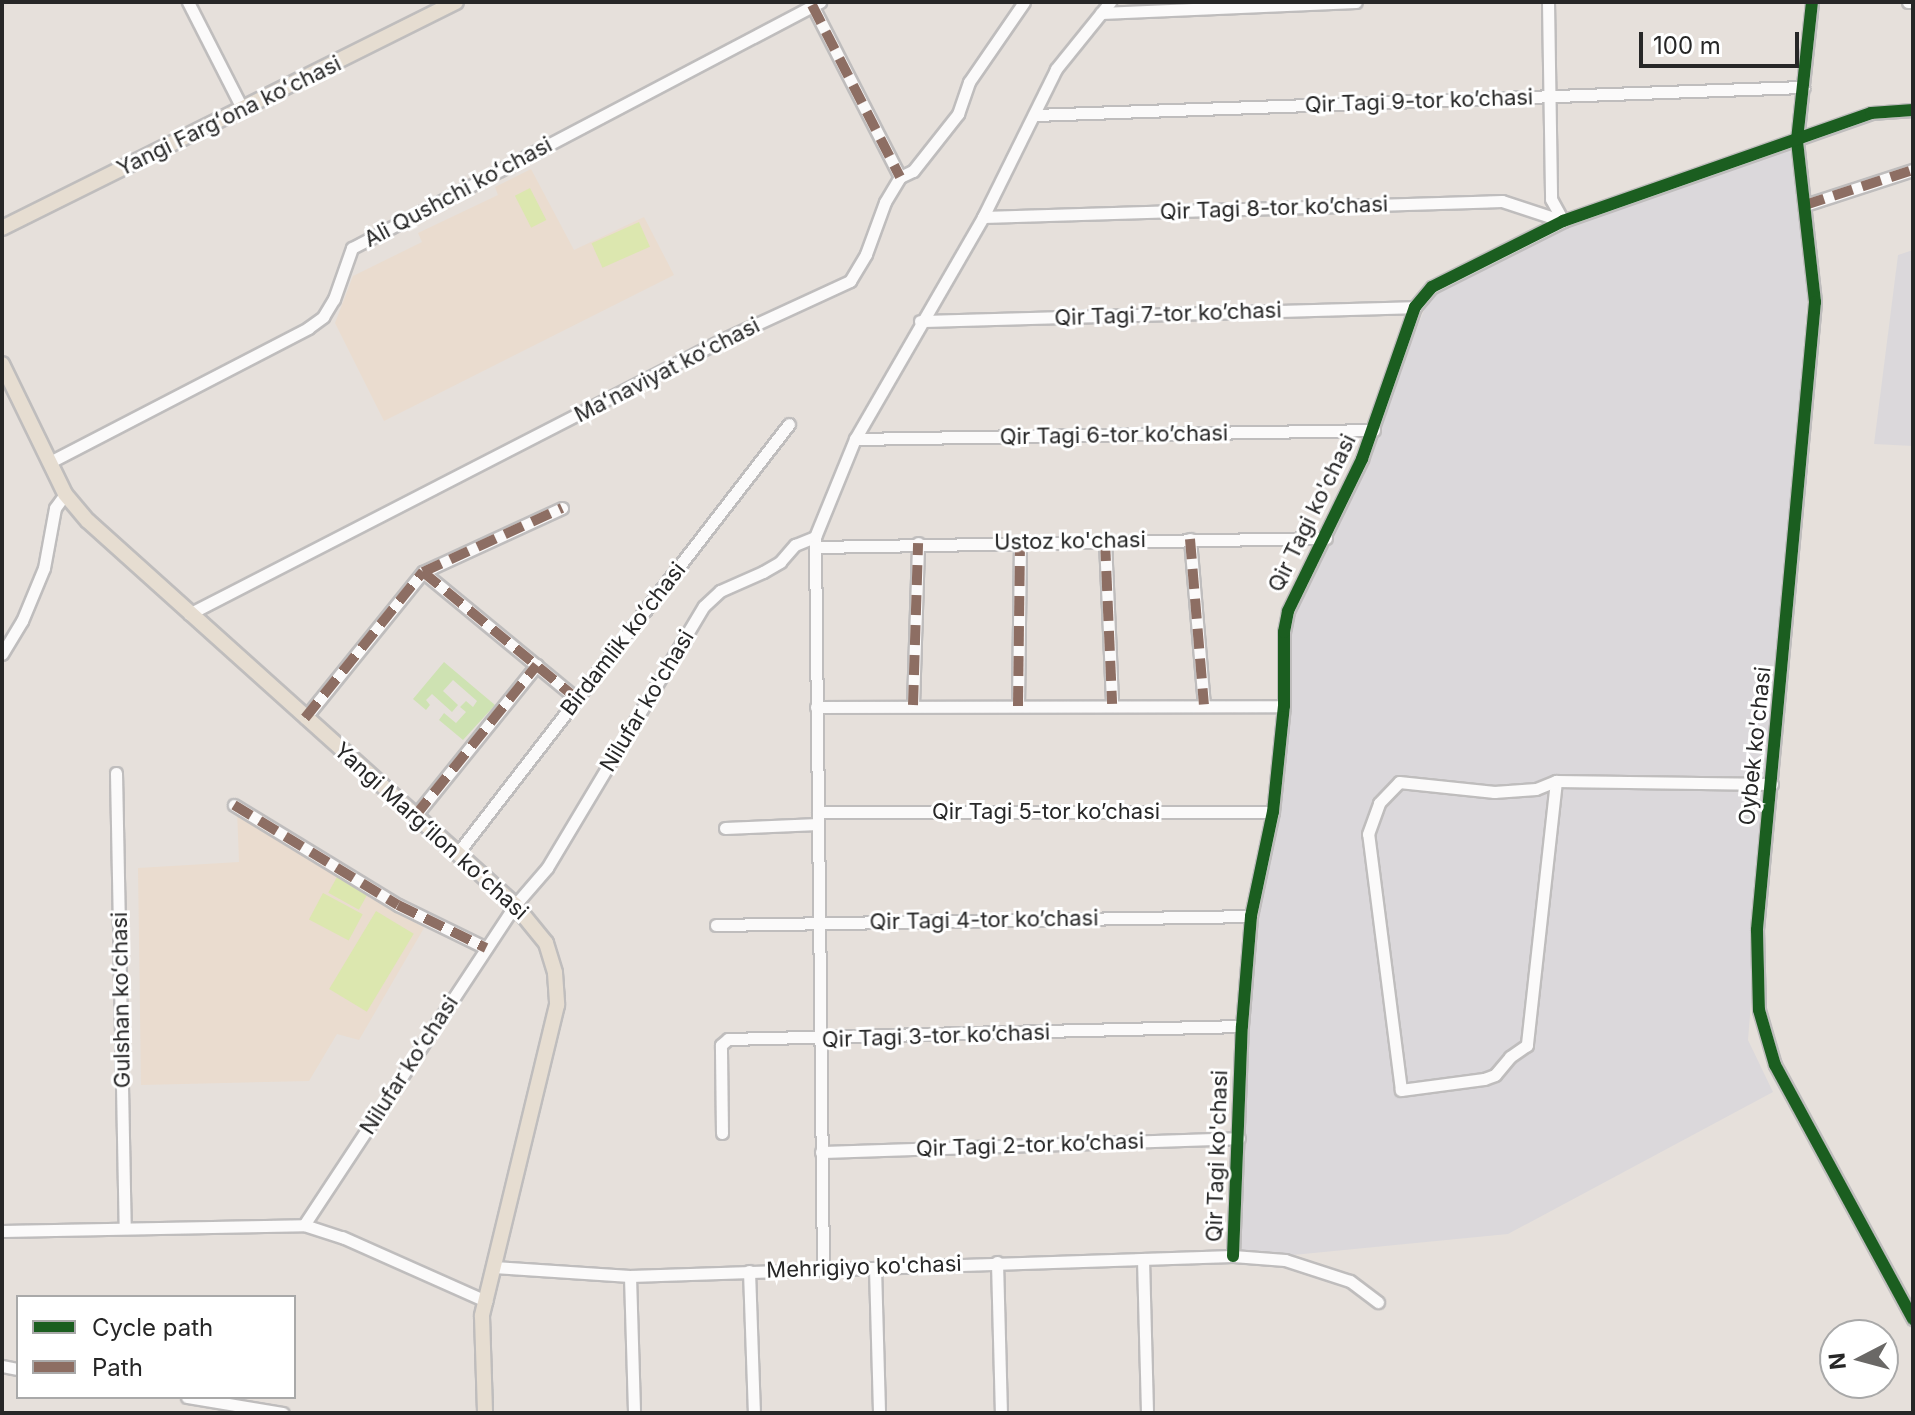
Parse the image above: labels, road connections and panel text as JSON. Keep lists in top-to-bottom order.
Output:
{
  "streets": {
    "main road": ["Yangi Fargʻona koʻchasi", "Yangi Margʻilon koʻchasi"],
    "street": [
      "Qir Tagi 9-tor koʼchasi",
      "Ali Qushchi koʻchasi",
      "Qir Tagi 8-tor koʼchasi",
      "Qir Tagi 7-tor koʼchasi",
      "Maʻnaviyat koʻchasi",
      "Qir Tagi 6-tor koʼchasi",
      "Qir Tagi ko'chasi",
      "Ustoz ko'chasi",
      "Birdamlik koʻchasi",
      "Nilufar ko'chasi",
      "Oybek ko'chasi",
      "Qir Tagi 5-tor koʼchasi",
      "Qir Tagi 4-tor koʼchasi",
      "Gulshan koʻchasi",
      "Qir Tagi 3-tor koʼchasi",
      "Nilufar koʻchasi",
      "Qir Tagi 2-tor koʼchasi",
      "Mehrigiyo ko'chasi"
    ]
  },
  "crossings": [
    ["Qir Tagi 9-tor koʼchasi", "Oybek ko'chasi"],
    ["Ali Qushchi koʻchasi", "Yangi Margʻilon koʻchasi"],
    ["Qir Tagi 8-tor koʼchasi", "Qir Tagi ko'chasi"],
    ["Qir Tagi 7-tor koʼchasi", "Qir Tagi ko'chasi"],
    ["Maʻnaviyat koʻchasi", "Yangi Margʻilon koʻchasi"],
    ["Qir Tagi 6-tor koʼchasi", "Qir Tagi ko'chasi"],
    ["Qir Tagi ko'chasi", "Ustoz ko'chasi"],
    ["Qir Tagi ko'chasi", "Oybek ko'chasi"],
    ["Qir Tagi ko'chasi", "Qir Tagi 5-tor koʼchasi"],
    ["Qir Tagi ko'chasi", "Qir Tagi 4-tor koʼchasi"],
    ["Qir Tagi ko'chasi", "Qir Tagi 3-tor koʼchasi"],
    ["Qir Tagi ko'chasi", "Qir Tagi 2-tor koʼchasi"],
    ["Qir Tagi ko'chasi", "Mehrigiyo ko'chasi"],
    ["Ustoz ko'chasi", "Nilufar ko'chasi"],
    ["Birdamlik koʻchasi", "Yangi Margʻilon koʻchasi"],
    ["Nilufar ko'chasi", "Yangi Margʻilon koʻchasi"],
    ["Nilufar ko'chasi", "Nilufar koʻchasi"],
    ["Yangi Margʻilon koʻchasi", "Nilufar koʻchasi"],
    ["Yangi Margʻilon koʻchasi", "Mehrigiyo ko'chasi"]
  ],
  "legend": ["Cycle path", "Path"],
  "scale_bar": "100 m",
  "north": "left"
}
